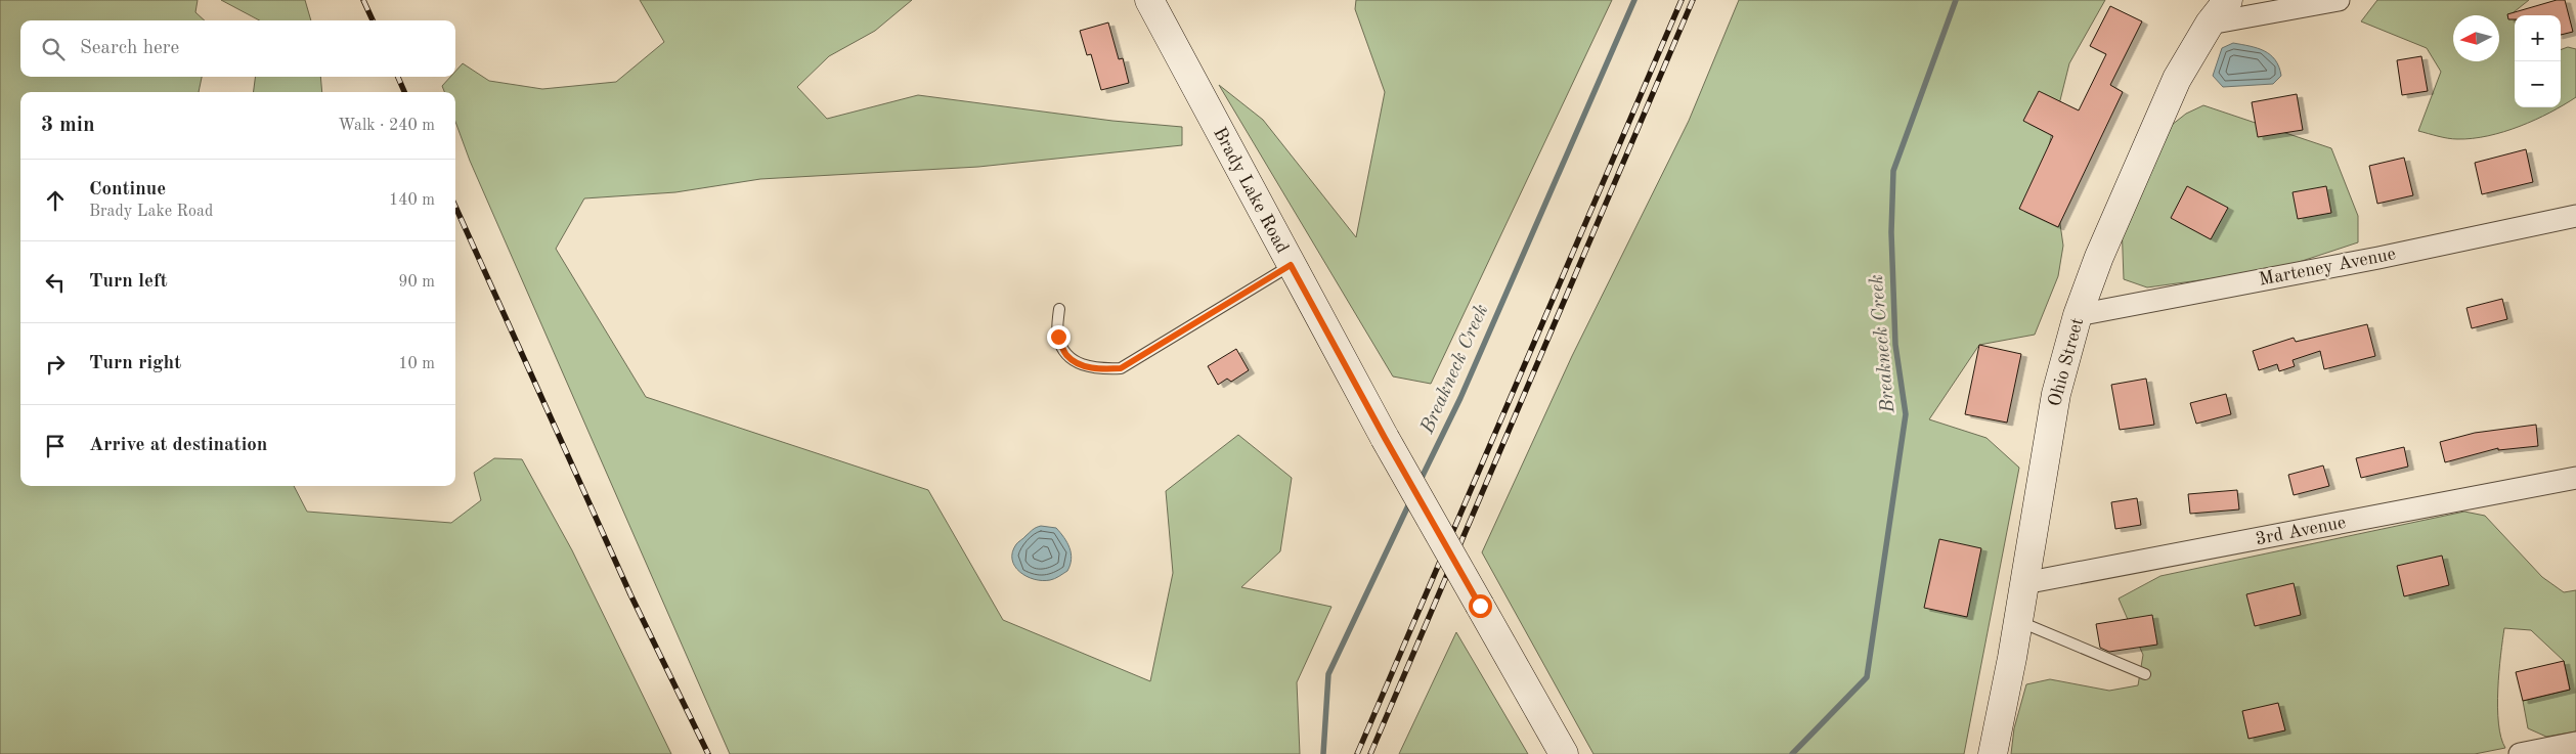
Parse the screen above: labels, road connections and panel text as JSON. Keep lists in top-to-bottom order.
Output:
{
  "streets": {
    "street": [
      "Brady Lake Road",
      "Marteney Avenue",
      "Ohio Street",
      "3rd Avenue"
    ]
  },
  "crossings": [
    ["Marteney Avenue", "Ohio Street"],
    ["Ohio Street", "3rd Avenue"]
  ],
  "water": ["Breakneck Creek"],
  "north": "left",
  "page": {
    "map_buttons": ["+", "−"],
    "search": "Search here",
    "heading": ["3 min", "Walk · 240 m"],
    "list": [
      ["Continue", "Brady Lake Road", "140 m"],
      ["Turn left", "90 m"],
      ["Turn right", "10 m"],
      "Arrive at destination"
    ]
  }
}
